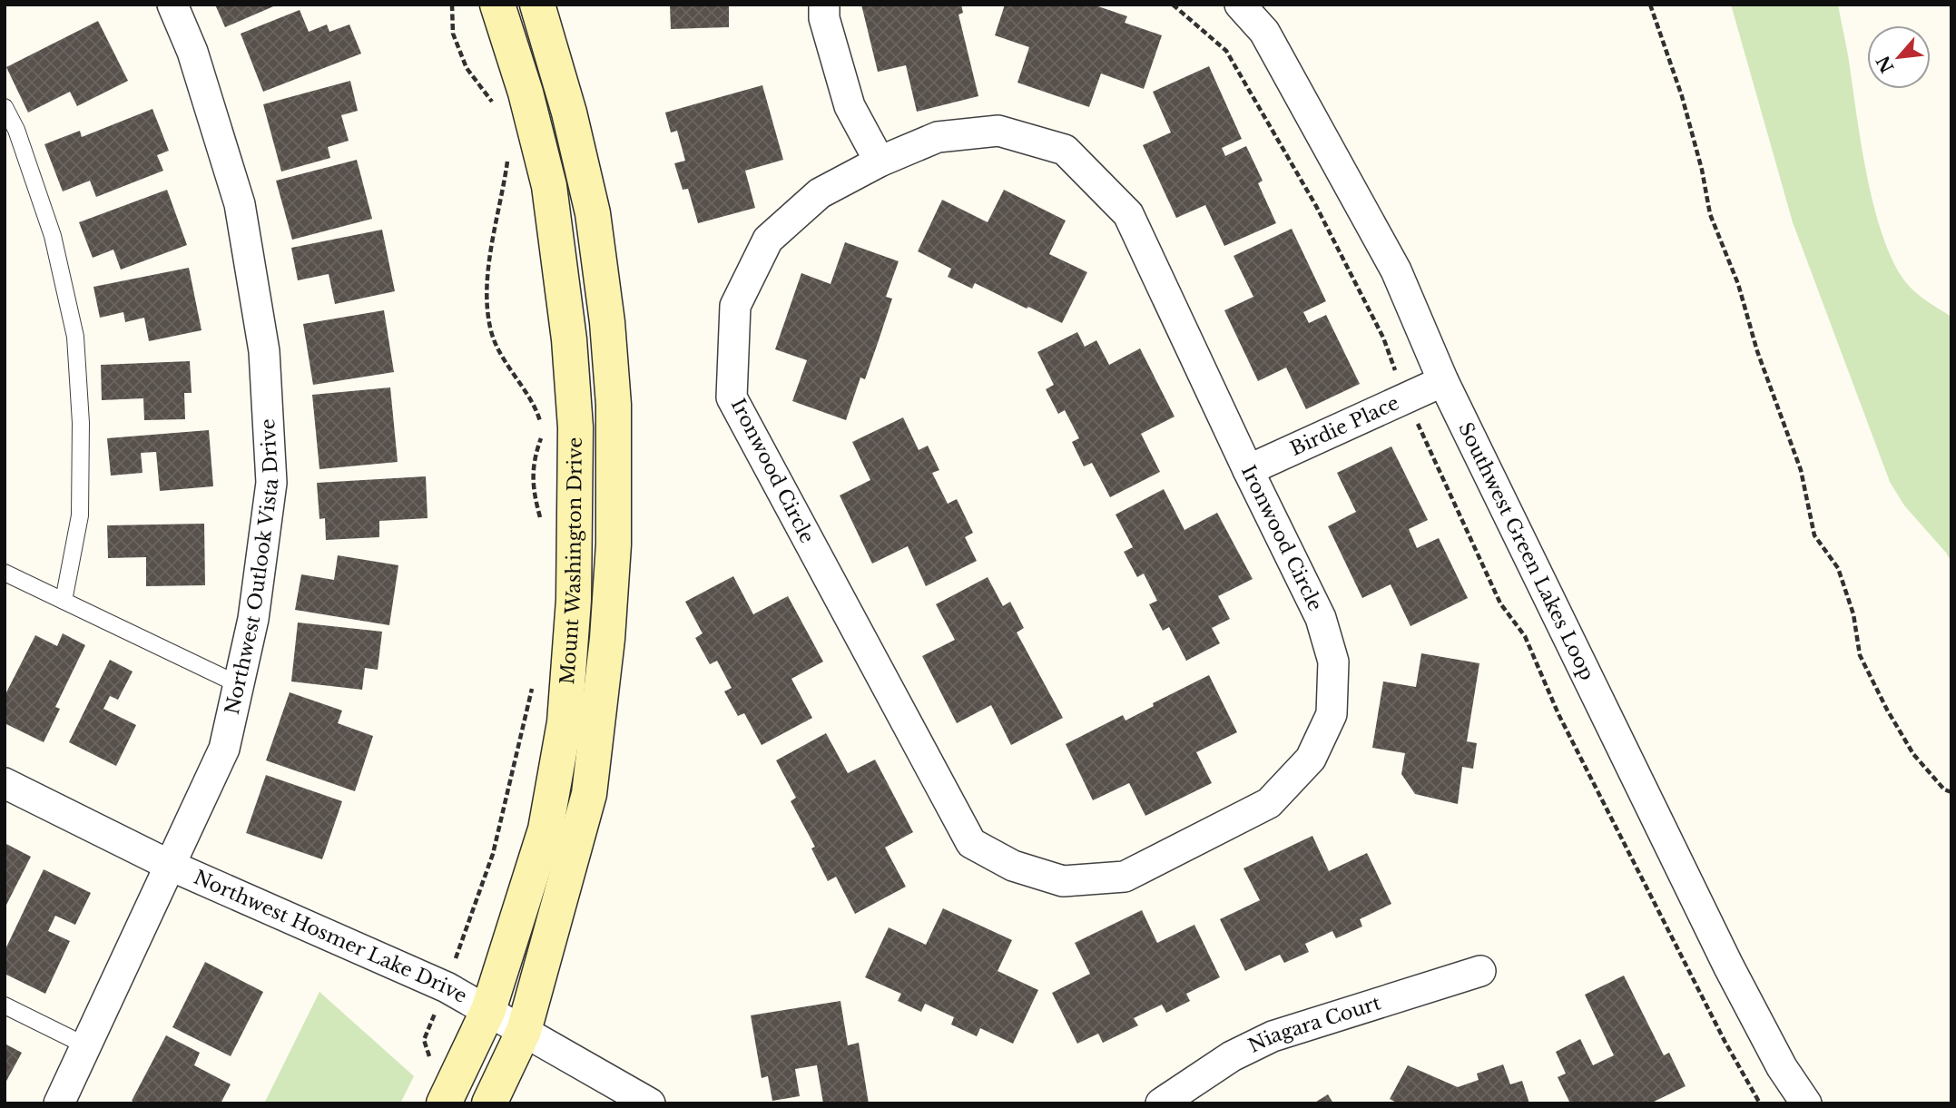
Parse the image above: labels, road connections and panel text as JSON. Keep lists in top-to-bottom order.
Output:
{
  "streets": {
    "main road": ["Mount Washington Drive"],
    "street": [
      "Birdie Place",
      "Ironwood Circle",
      "Southwest Green Lakes Loop",
      "Northwest Outlook Vista Drive",
      "Northwest Hosmer Lake Drive",
      "Niagara Court"
    ]
  },
  "crossings": [
    ["Birdie Place", "Ironwood Circle"],
    ["Birdie Place", "Southwest Green Lakes Loop"],
    ["Mount Washington Drive", "Northwest Hosmer Lake Drive"],
    ["Northwest Outlook Vista Drive", "Northwest Hosmer Lake Drive"]
  ],
  "north": "bottom left"
}
